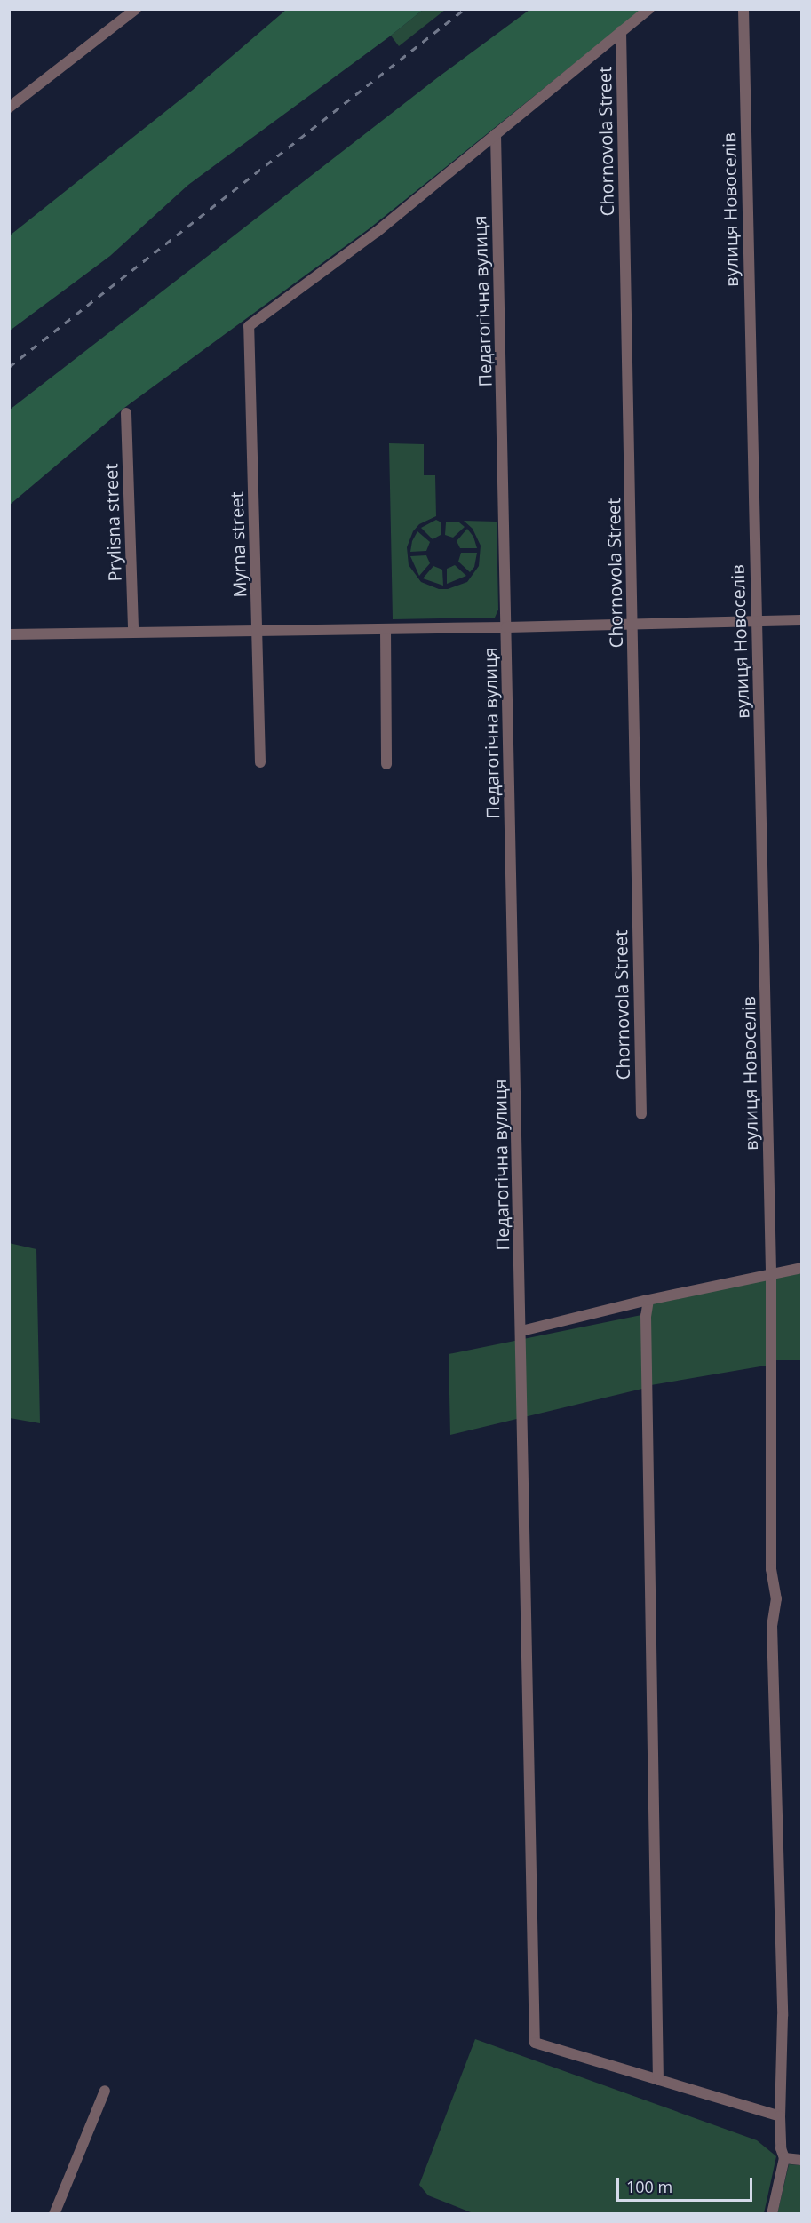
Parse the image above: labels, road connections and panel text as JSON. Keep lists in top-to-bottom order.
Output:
{
  "streets": {
    "street": [
      "Chornovola Street",
      "вулиця Новоселів",
      "Педагогічна вулиця",
      "Prylisna street",
      "Myrna street"
    ]
  },
  "crossings": [
    ["Педагогічна вулиця", "Myrna street"]
  ],
  "scale_bar": "100 m"
}
